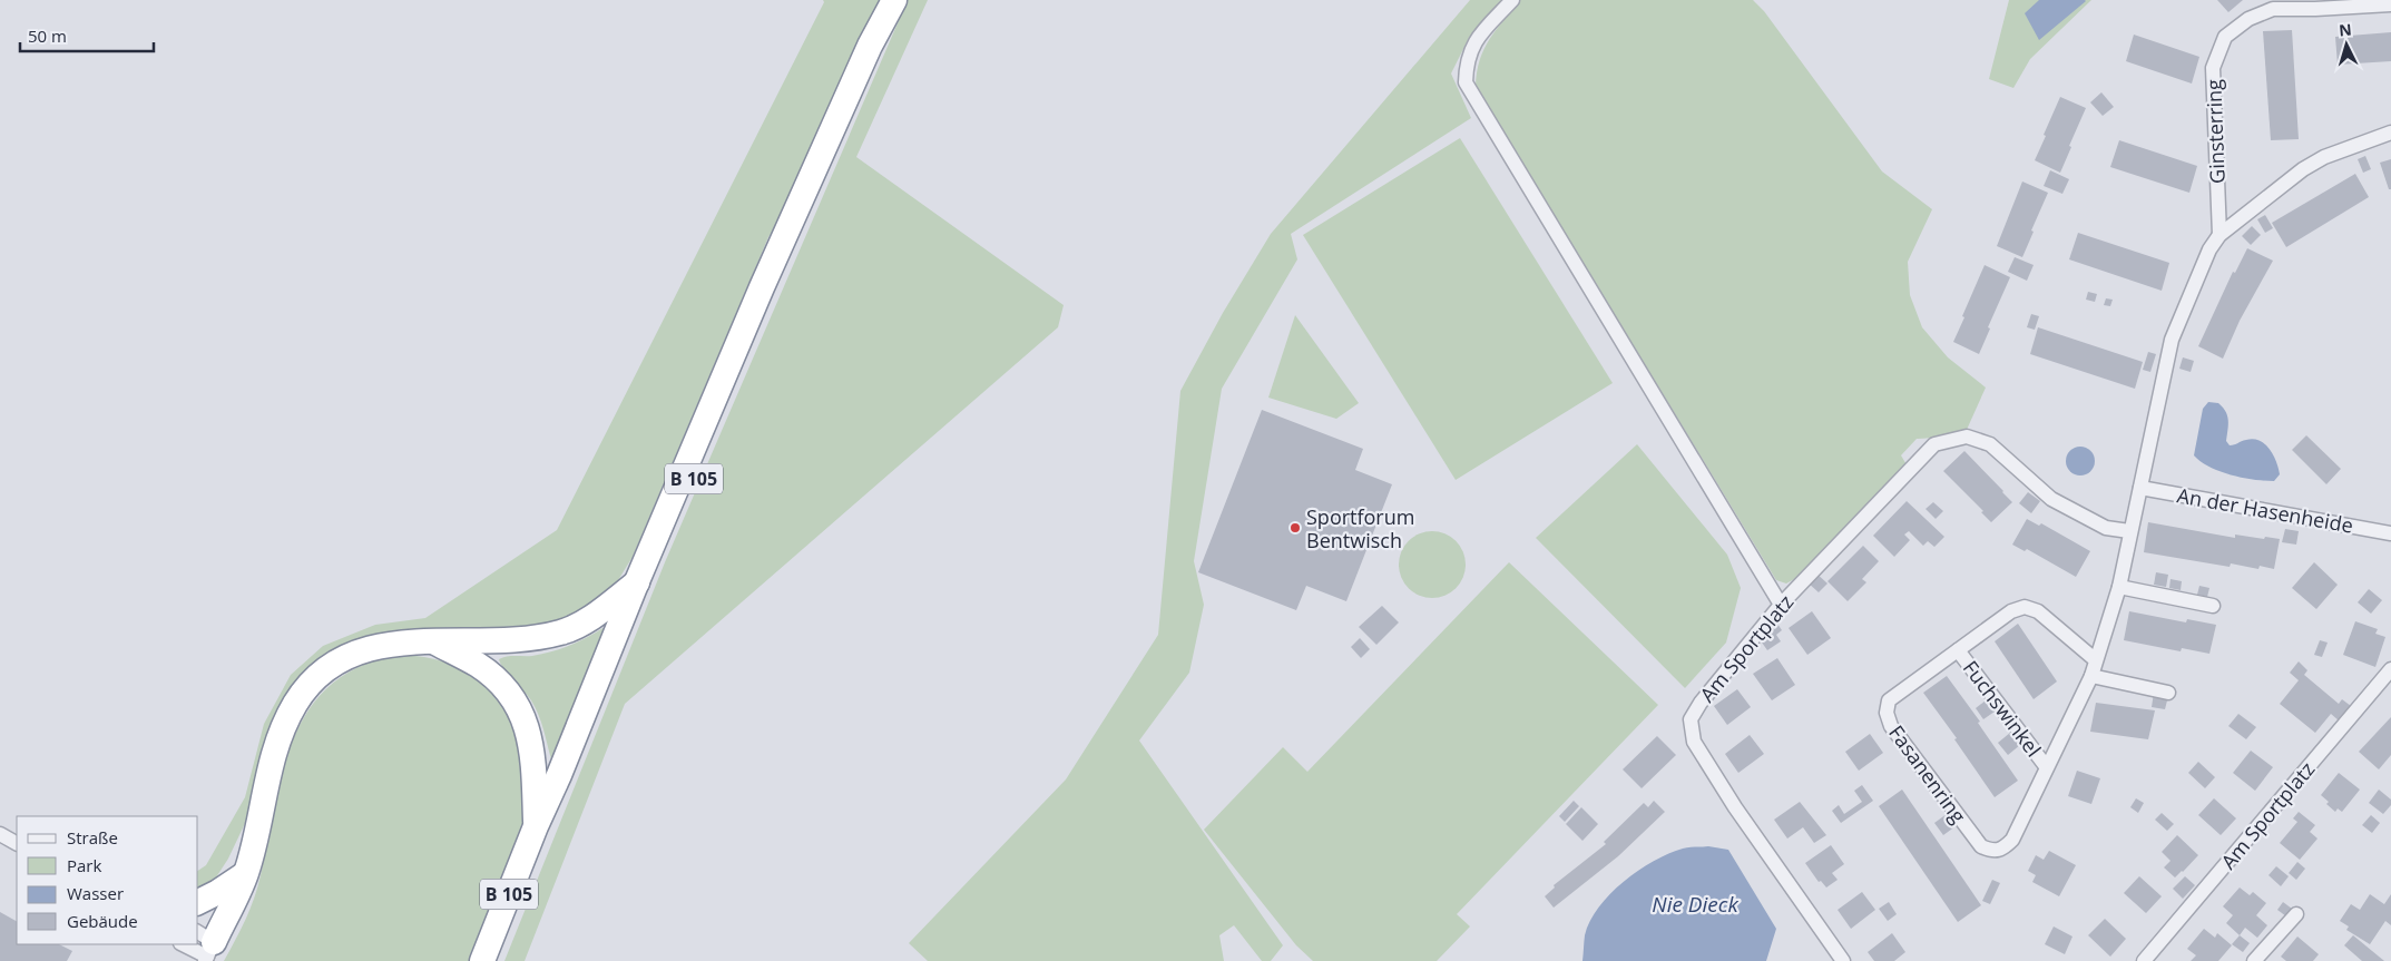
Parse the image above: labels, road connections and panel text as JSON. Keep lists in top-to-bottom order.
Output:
{
  "streets": {
    "highway": ["B 105"],
    "street": [
      "Ginsterring",
      "An der Hasenheide",
      "Am Sportplatz",
      "Fuchswinkel",
      "Fasanenring"
    ]
  },
  "crossings": [
    ["An der Hasenheide", "Fasanenring"],
    ["Am Sportplatz", "Fasanenring"],
    ["Fuchswinkel", "Fasanenring"]
  ],
  "water": ["Nie Dieck"],
  "places": ["Sportforum Bentwisch"],
  "legend": [
    "Straße",
    "Park",
    "Wasser",
    "Gebäude"
  ],
  "scale_bar": "50 m",
  "north": "top"
}
